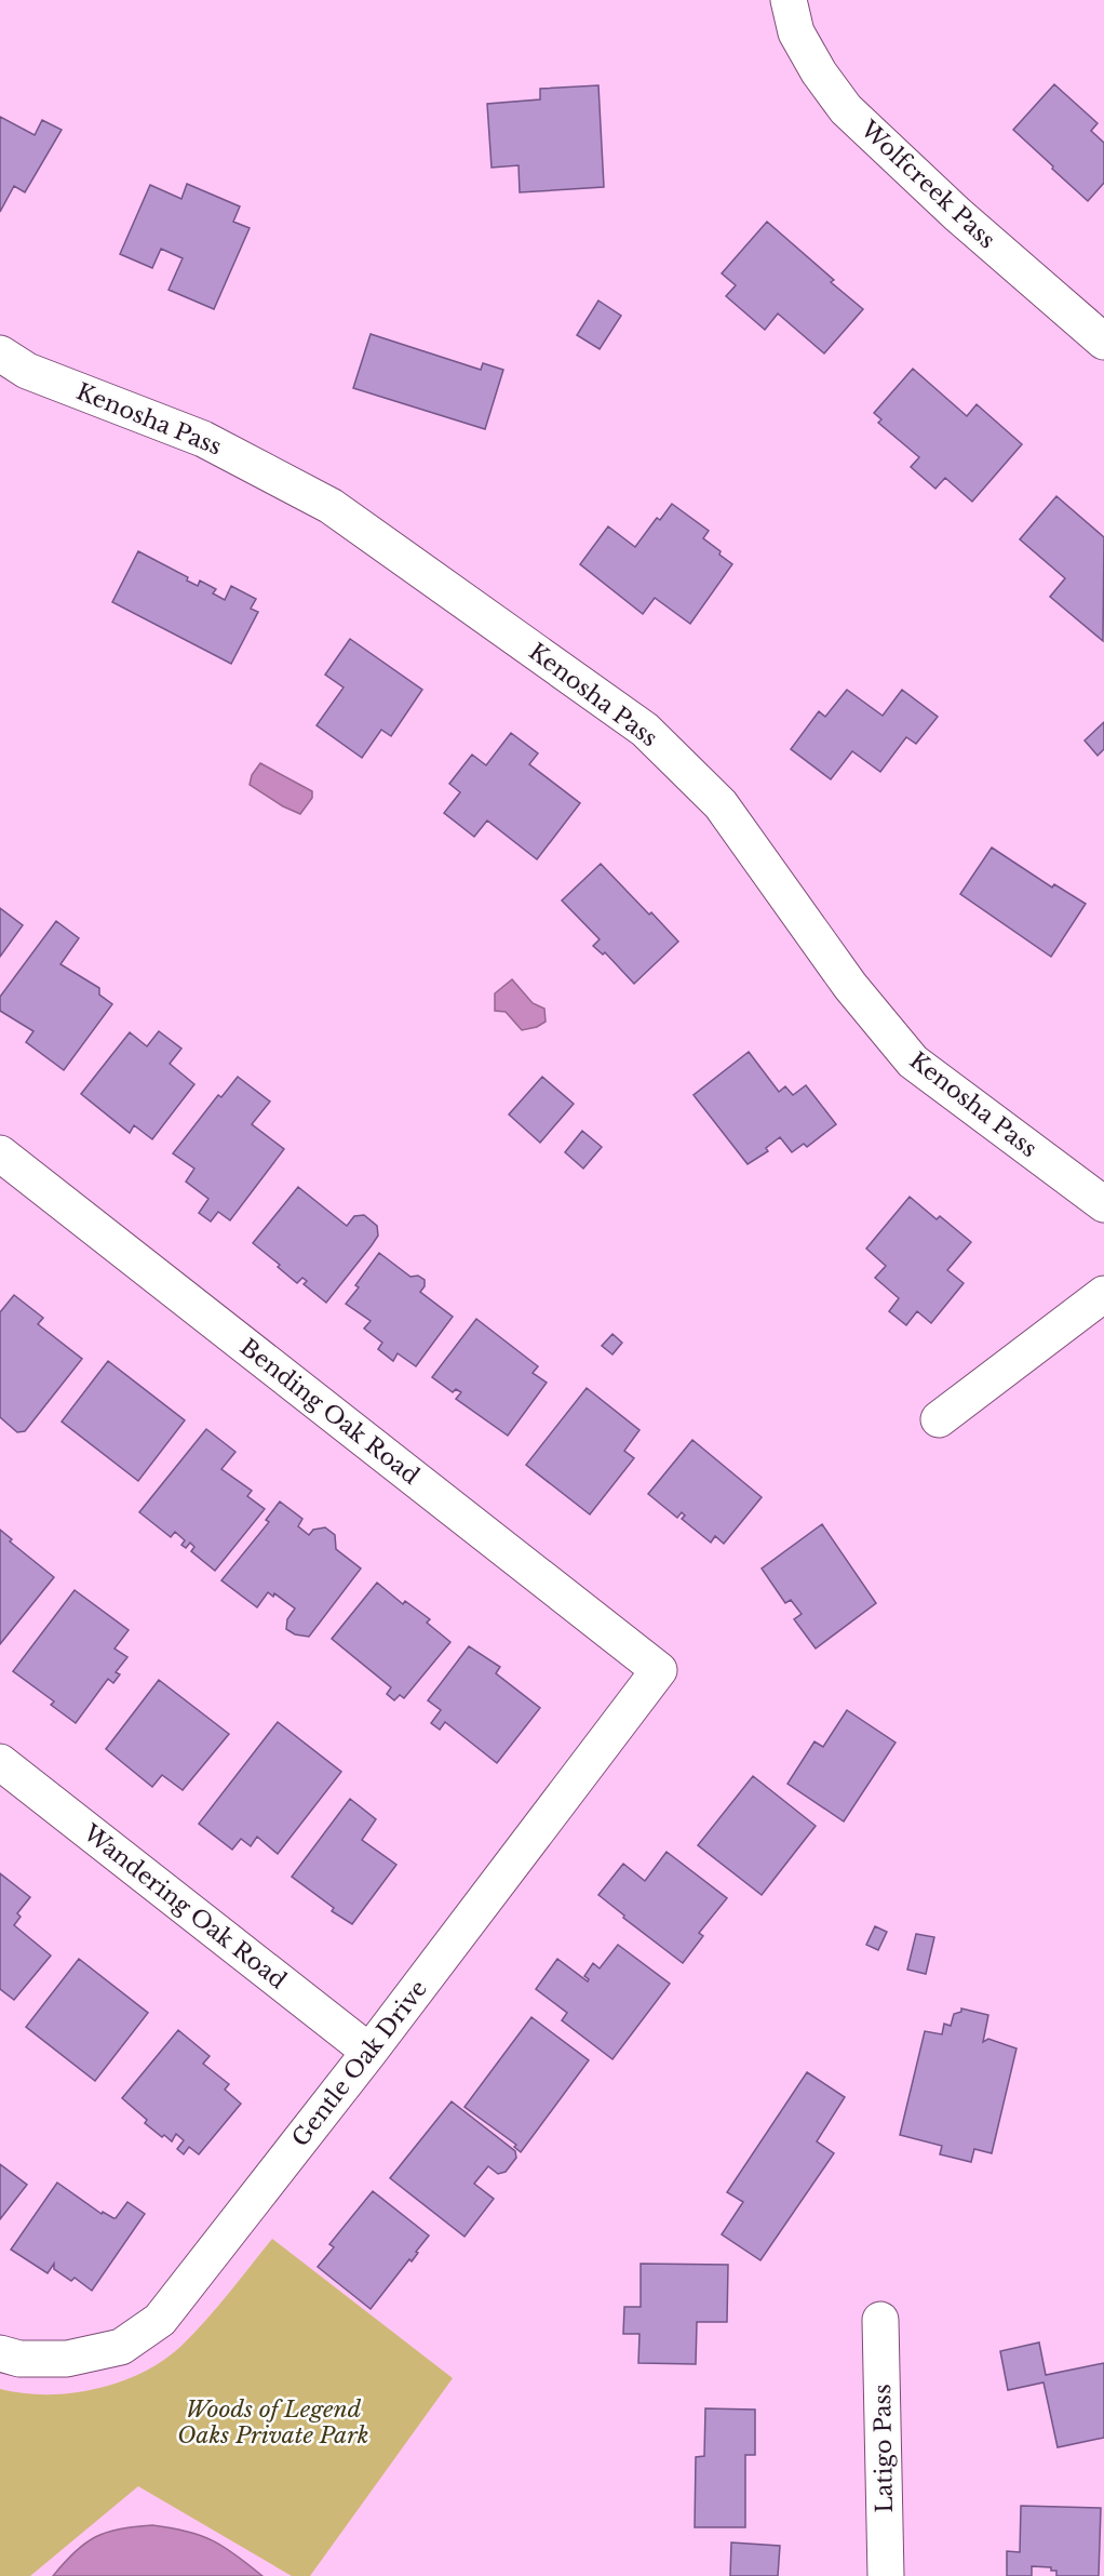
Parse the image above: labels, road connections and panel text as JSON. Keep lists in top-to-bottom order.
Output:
{
  "streets": {
    "street": [
      "Wolfcreek Pass",
      "Kenosha Pass",
      "Bending Oak Road",
      "Wandering Oak Road",
      "Gentle Oak Drive",
      "Latigo Pass"
    ]
  },
  "crossings": [
    ["Bending Oak Road", "Gentle Oak Drive"],
    ["Wandering Oak Road", "Gentle Oak Drive"]
  ],
  "parks": ["Woods of Legend Oaks Private Park"]
}
